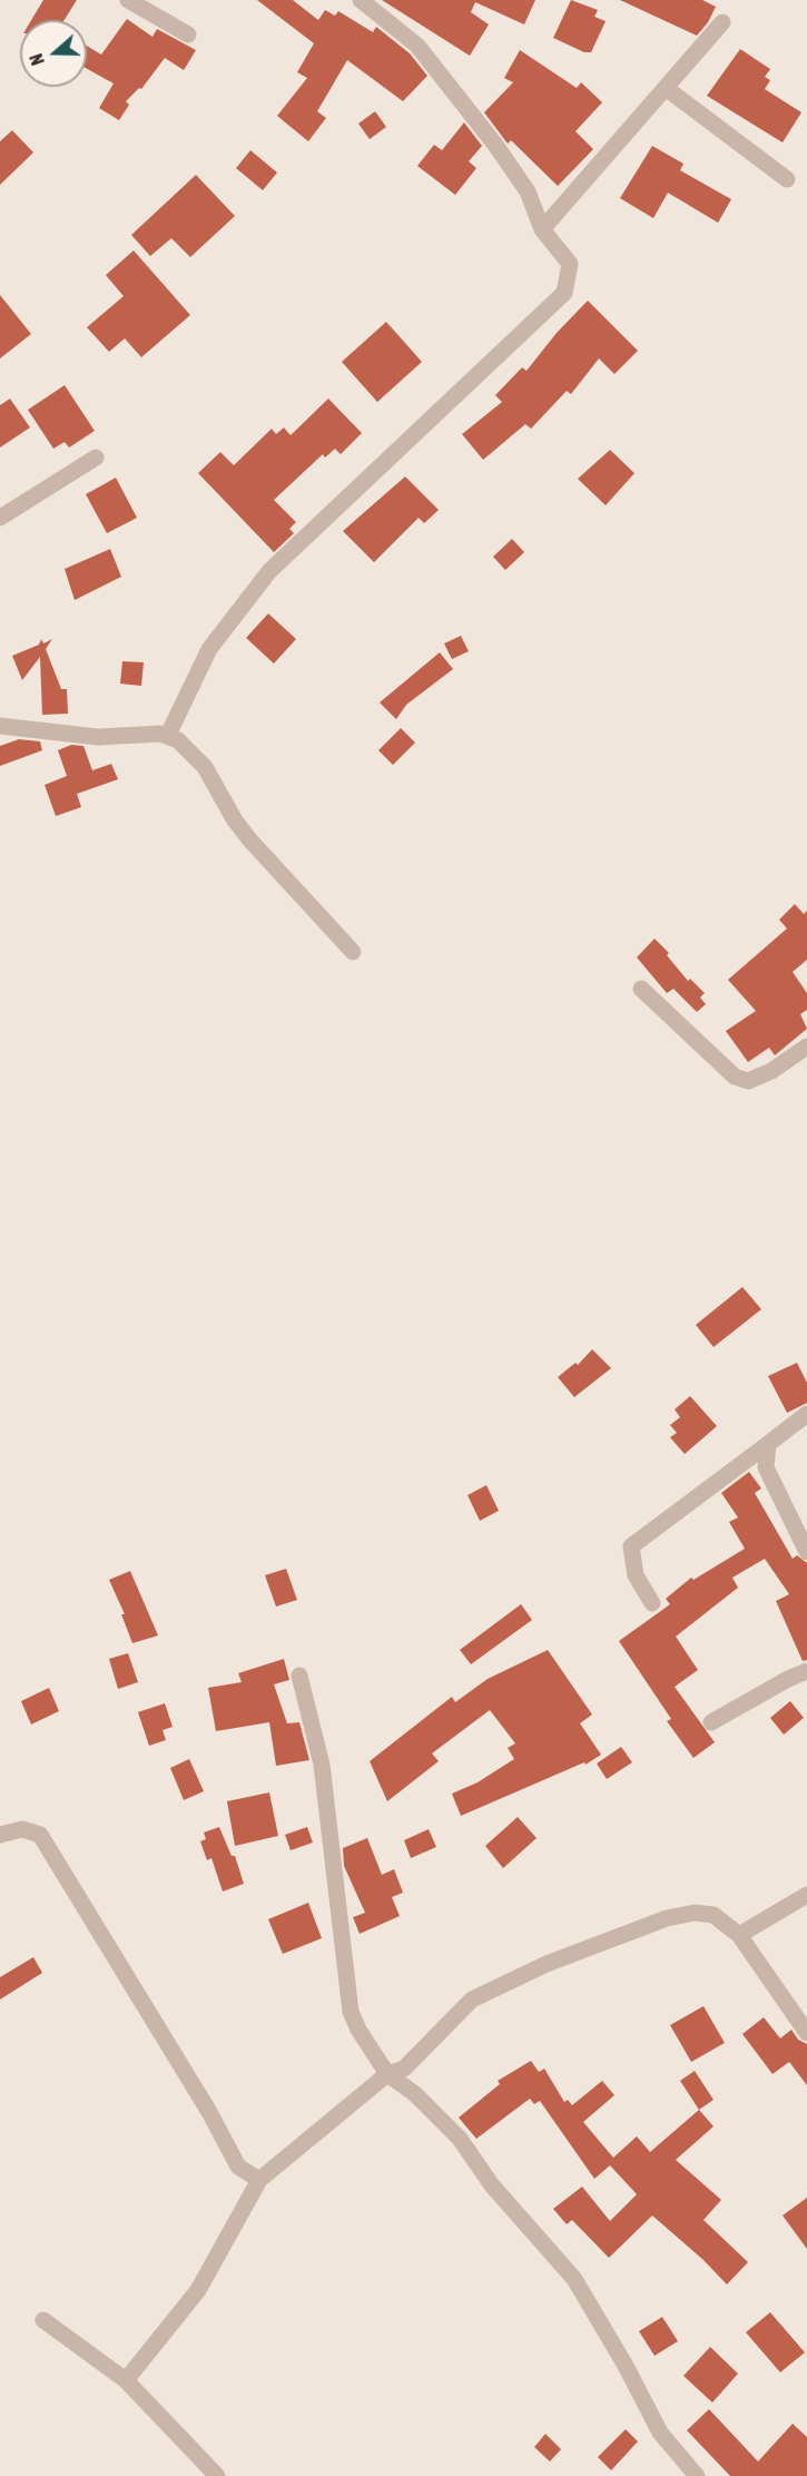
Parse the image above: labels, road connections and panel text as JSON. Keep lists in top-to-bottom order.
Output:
{
  "north": "left"
}
